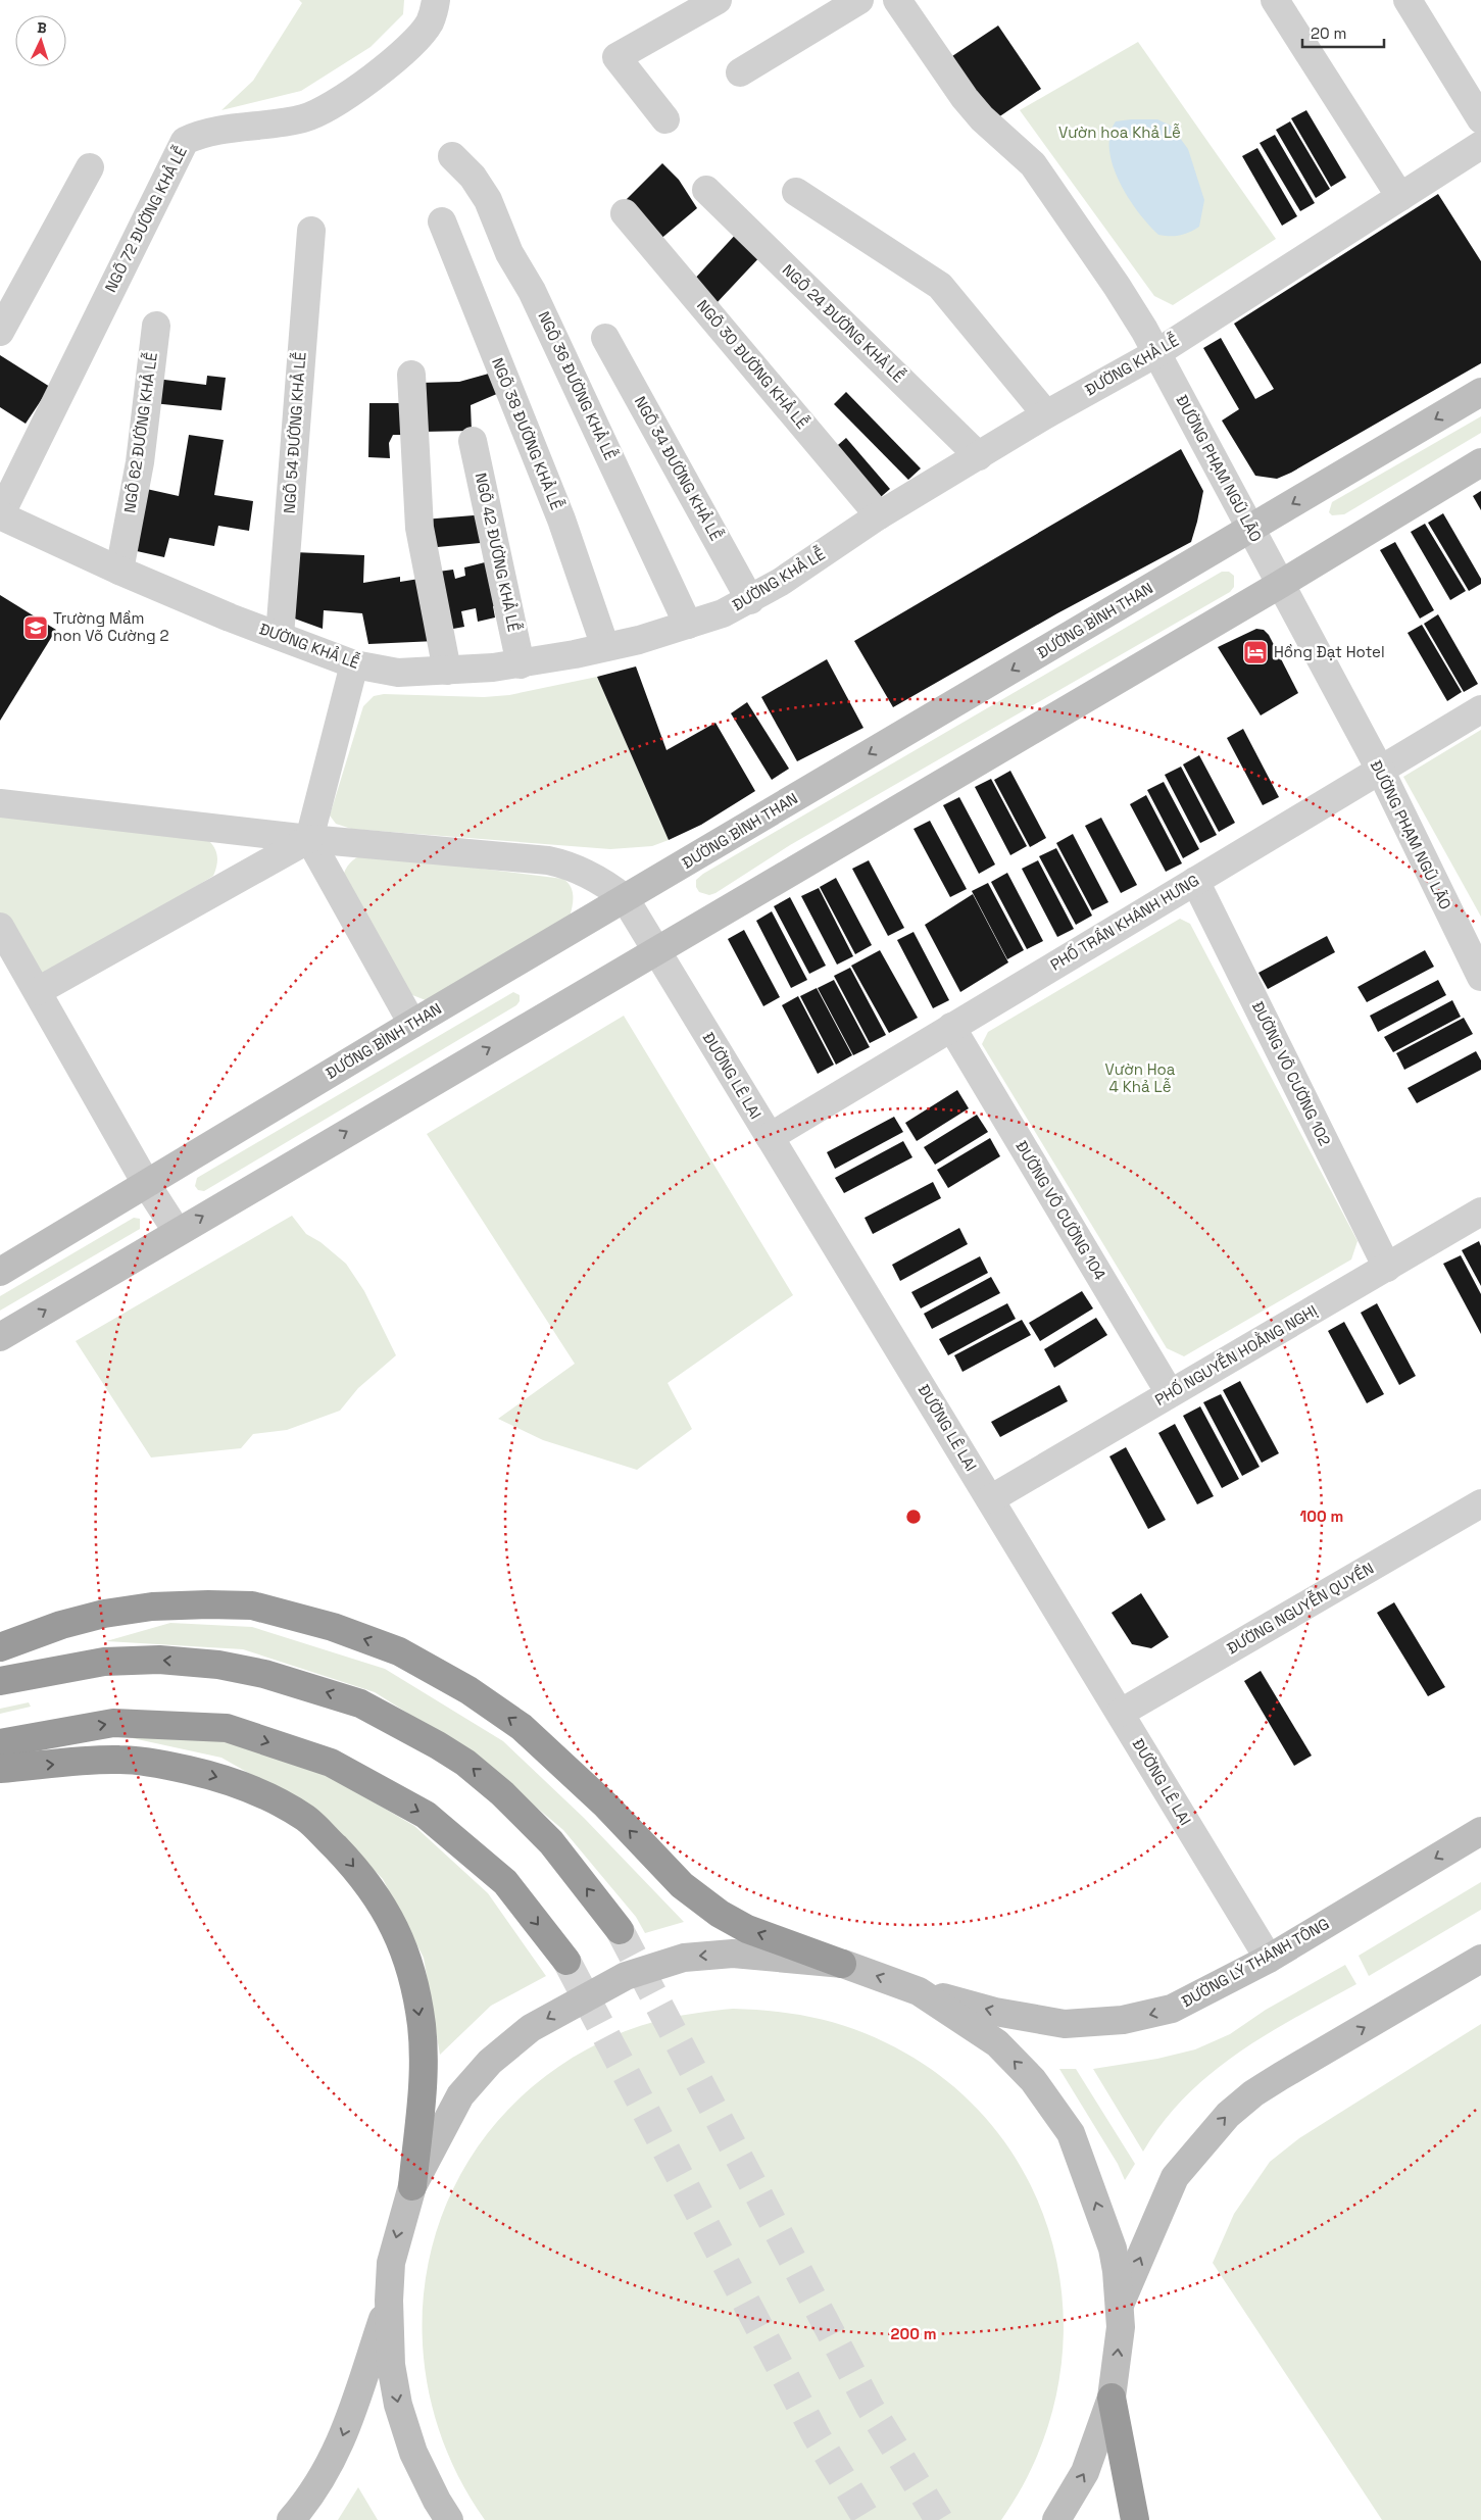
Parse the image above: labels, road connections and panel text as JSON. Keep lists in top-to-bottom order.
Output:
{
  "streets": {
    "main road": ["ĐƯỜNG BÌNH THAN", "ĐƯỜNG LÝ THÁNH TÔNG"],
    "street": [
      "NGÕ 72 ĐƯỜNG KHẢ LỄ",
      "NGÕ 24 ĐƯỜNG KHẢ LỄ",
      "NGÕ 30 ĐƯỜNG KHẢ LỄ",
      "ĐƯỜNG KHẢ LỄ",
      "NGÕ 36 ĐƯỜNG KHẢ LỄ",
      "NGÕ 62 ĐƯỜNG KHẢ LỄ",
      "NGÕ 54 ĐƯỜNG KHẢ LỄ",
      "NGÕ 38 ĐƯỜNG KHẢ LỄ",
      "NGÕ 34 ĐƯỜNG KHẢ LỄ",
      "ĐƯỜNG PHẠM NGŨ LÃO",
      "NGÕ 42 ĐƯỜNG KHẢ LỄ",
      "PHỐ TRẦN KHÁNH HƯNG",
      "ĐƯỜNG VÕ CƯỜNG 102",
      "ĐƯỜNG LÊ LAI",
      "ĐƯỜNG VÕ CƯỜNG 104",
      "PHỐ NGUYỄN HOẰNG NGHỊ",
      "ĐƯỜNG NGUYỄN QUYỀN"
    ]
  },
  "crossings": [
    ["NGÕ 72 ĐƯỜNG KHẢ LỄ", "ĐƯỜNG KHẢ LỄ"],
    ["NGÕ 24 ĐƯỜNG KHẢ LỄ", "ĐƯỜNG KHẢ LỄ"],
    ["NGÕ 30 ĐƯỜNG KHẢ LỄ", "ĐƯỜNG KHẢ LỄ"],
    ["ĐƯỜNG KHẢ LỄ", "NGÕ 36 ĐƯỜNG KHẢ LỄ"],
    ["ĐƯỜNG KHẢ LỄ", "NGÕ 62 ĐƯỜNG KHẢ LỄ"],
    ["ĐƯỜNG KHẢ LỄ", "NGÕ 54 ĐƯỜNG KHẢ LỄ"],
    ["ĐƯỜNG KHẢ LỄ", "NGÕ 38 ĐƯỜNG KHẢ LỄ"],
    ["ĐƯỜNG KHẢ LỄ", "NGÕ 34 ĐƯỜNG KHẢ LỄ"],
    ["ĐƯỜNG KHẢ LỄ", "ĐƯỜNG PHẠM NGŨ LÃO"],
    ["ĐƯỜNG KHẢ LỄ", "NGÕ 42 ĐƯỜNG KHẢ LỄ"],
    ["ĐƯỜNG PHẠM NGŨ LÃO", "ĐƯỜNG BÌNH THAN"],
    ["ĐƯỜNG PHẠM NGŨ LÃO", "PHỐ TRẦN KHÁNH HƯNG"],
    ["ĐƯỜNG BÌNH THAN", "ĐƯỜNG LÊ LAI"],
    ["PHỐ TRẦN KHÁNH HƯNG", "ĐƯỜNG VÕ CƯỜNG 102"],
    ["PHỐ TRẦN KHÁNH HƯNG", "ĐƯỜNG LÊ LAI"],
    ["PHỐ TRẦN KHÁNH HƯNG", "ĐƯỜNG VÕ CƯỜNG 104"],
    ["ĐƯỜNG VÕ CƯỜNG 102", "PHỐ NGUYỄN HOẰNG NGHỊ"],
    ["ĐƯỜNG LÊ LAI", "PHỐ NGUYỄN HOẰNG NGHỊ"],
    ["ĐƯỜNG LÊ LAI", "ĐƯỜNG NGUYỄN QUYỀN"],
    ["ĐƯỜNG LÊ LAI", "ĐƯỜNG LÝ THÁNH TÔNG"],
    ["ĐƯỜNG VÕ CƯỜNG 104", "PHỐ NGUYỄN HOẰNG NGHỊ"]
  ],
  "one_way": ["ĐƯỜNG LÝ THÁNH TÔNG"],
  "parks": ["Vườn hoa Khả Lễ", "Vườn Hoa 4 Khả Lễ"],
  "places": {
    "school or university": ["Trường Mầm non Võ Cường 2"],
    "hotel": ["Hồng Đạt Hotel"]
  },
  "scale_bar": "20 m",
  "north": "top",
  "rings": ["100 m", "200 m"]
}
